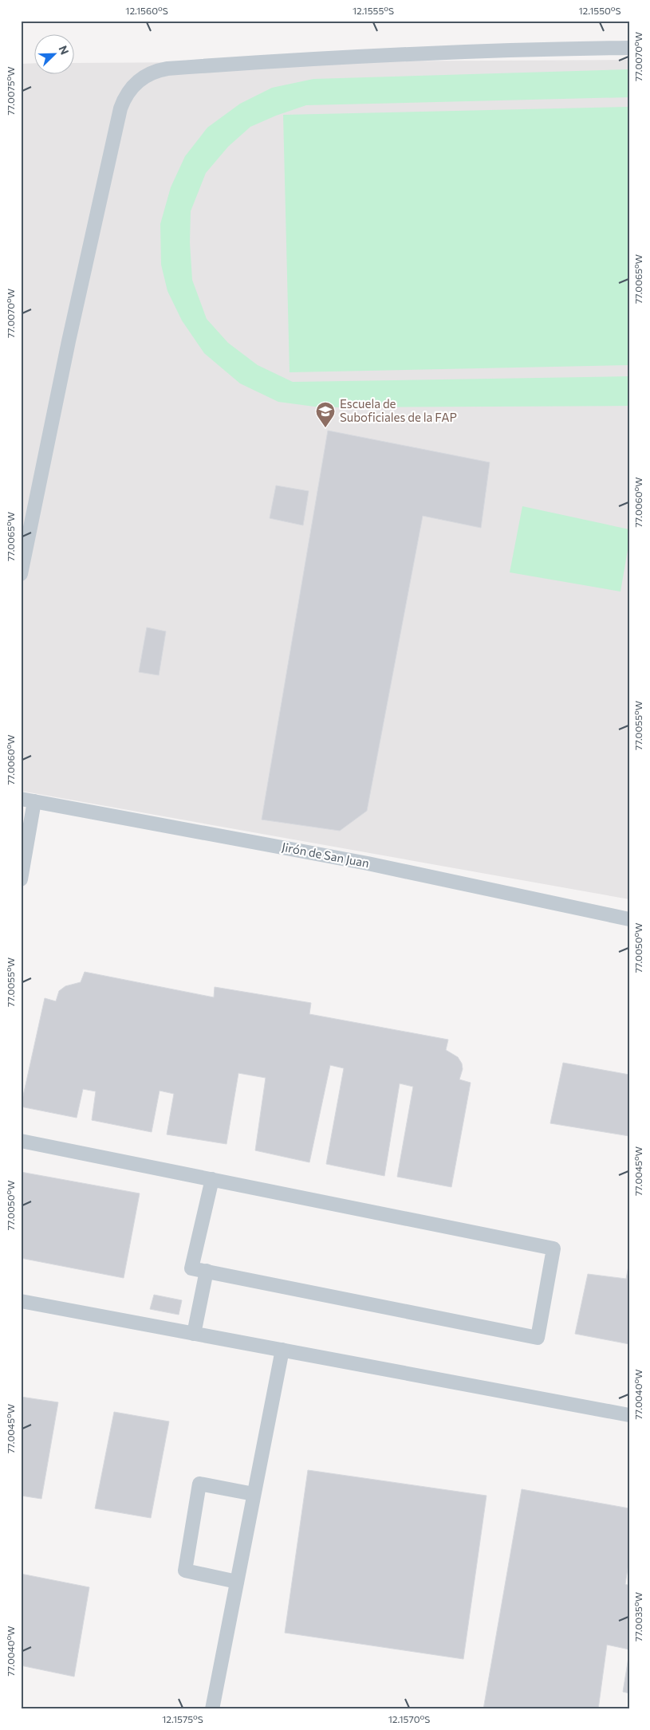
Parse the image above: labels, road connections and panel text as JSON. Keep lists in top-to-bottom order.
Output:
{
  "streets": {
    "lane": ["Jirón de San Juan"]
  },
  "places": {
    "school or university": ["Escuela de Suboficiales de la FAP"]
  },
  "north": "top right",
  "coordinates": [
    "12.1560°S",
    "12.1555°S",
    "12.1550°S",
    "77.0070°W",
    "77.0075°W",
    "77.0065°W",
    "77.0060°W",
    "77.0055°W",
    "77.0050°W",
    "77.0045°W",
    "77.0040°W",
    "77.0035°W",
    "12.1575°S",
    "12.1570°S"
  ]
}
